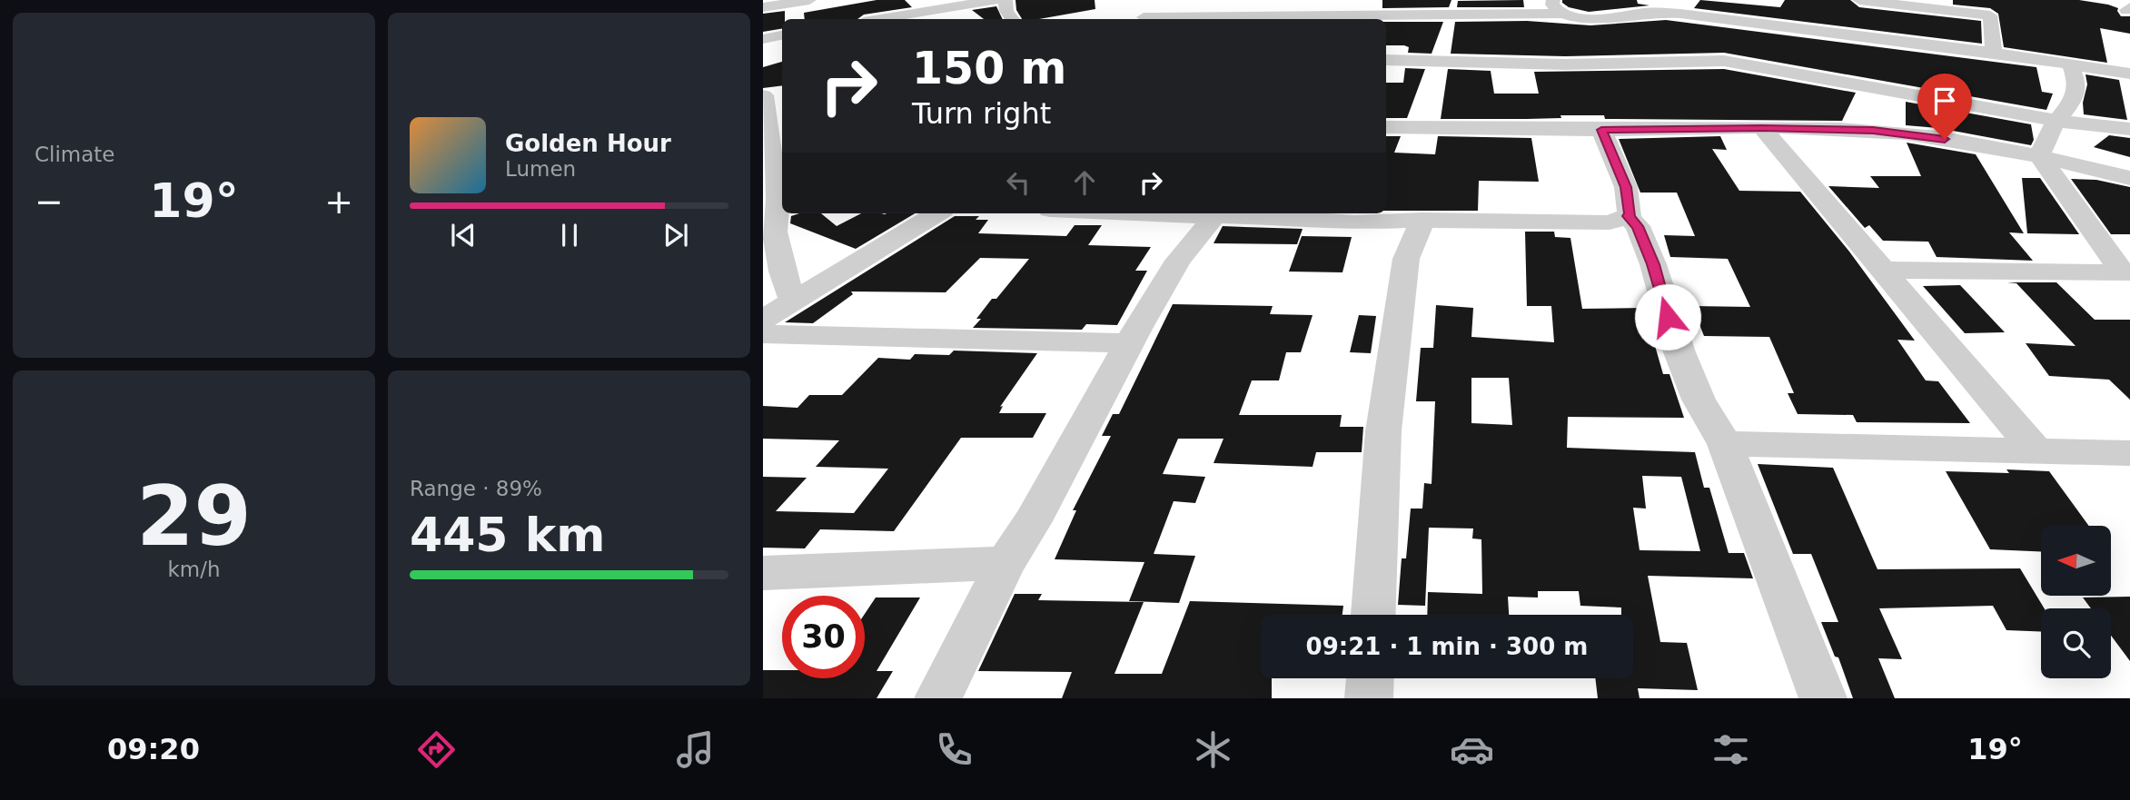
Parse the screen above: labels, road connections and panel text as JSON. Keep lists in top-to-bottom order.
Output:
{
  "north": "left",
  "page": {
    "tile": [
      "Climate",
      ["29", "km/h"],
      ["Range · 89%", "445 km"]
    ],
    "turn": ["150 m", "Turn right"],
    "song": ["Golden Hour", "Lumen"],
    "heat": ["−", "19°", "+"],
    "limit": "30",
    "trip": "09:21 · 1 min · 300 m",
    "tabs": ["09:20", "19°"]
  }
}
